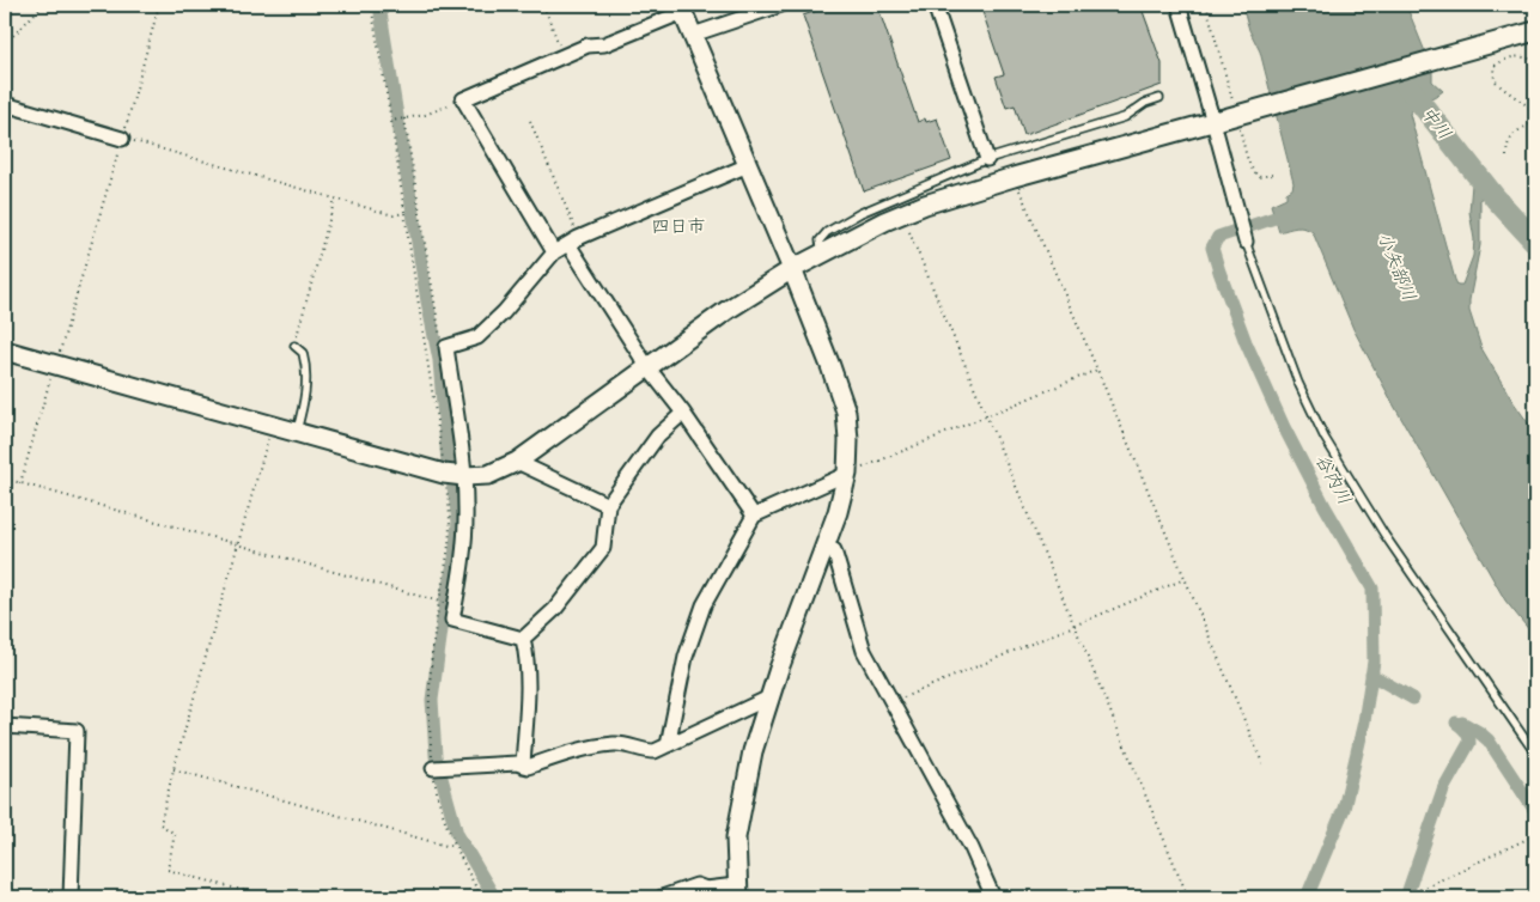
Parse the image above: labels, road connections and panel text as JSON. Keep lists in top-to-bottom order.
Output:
{
  "districts": ["四日市"],
  "water": ["中川", "小矢部川", "谷内川"]
}
